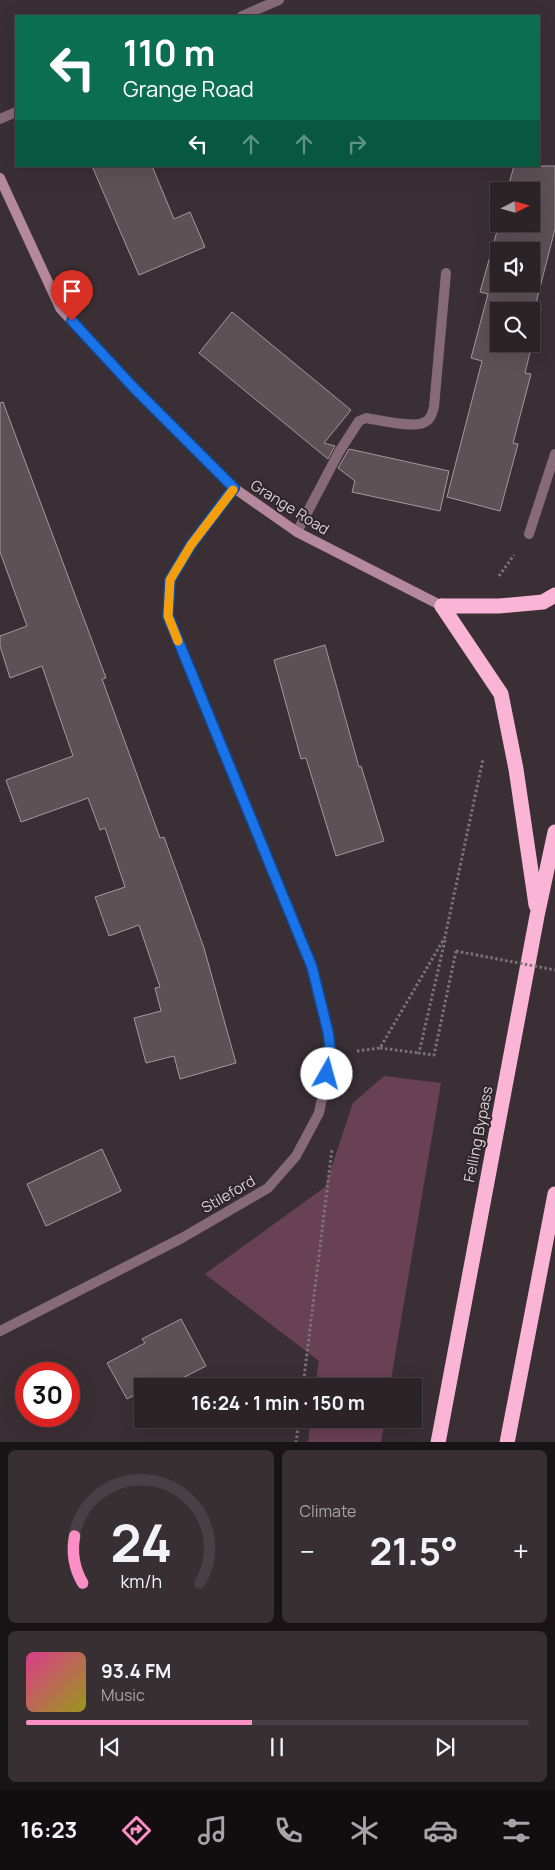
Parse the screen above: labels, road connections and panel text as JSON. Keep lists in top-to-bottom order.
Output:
{
  "streets": {
    "highway": ["Felling Bypass"],
    "street": ["Grange Road", "Stileford"]
  },
  "crossings": [
    ["Grange Road", "Stileford"]
  ],
  "north": "right",
  "page": {
    "turn": ["110 m", "Grange Road"],
    "limit": "30",
    "trip": "16:24 · 1 min · 150 m",
    "tile": "Climate",
    "heat": ["−", "21.5°", "+"],
    "song": ["93.4 FM", "Music"],
    "tabs": "16:23",
    "gauge": ["24", "km/h"]
  }
}
